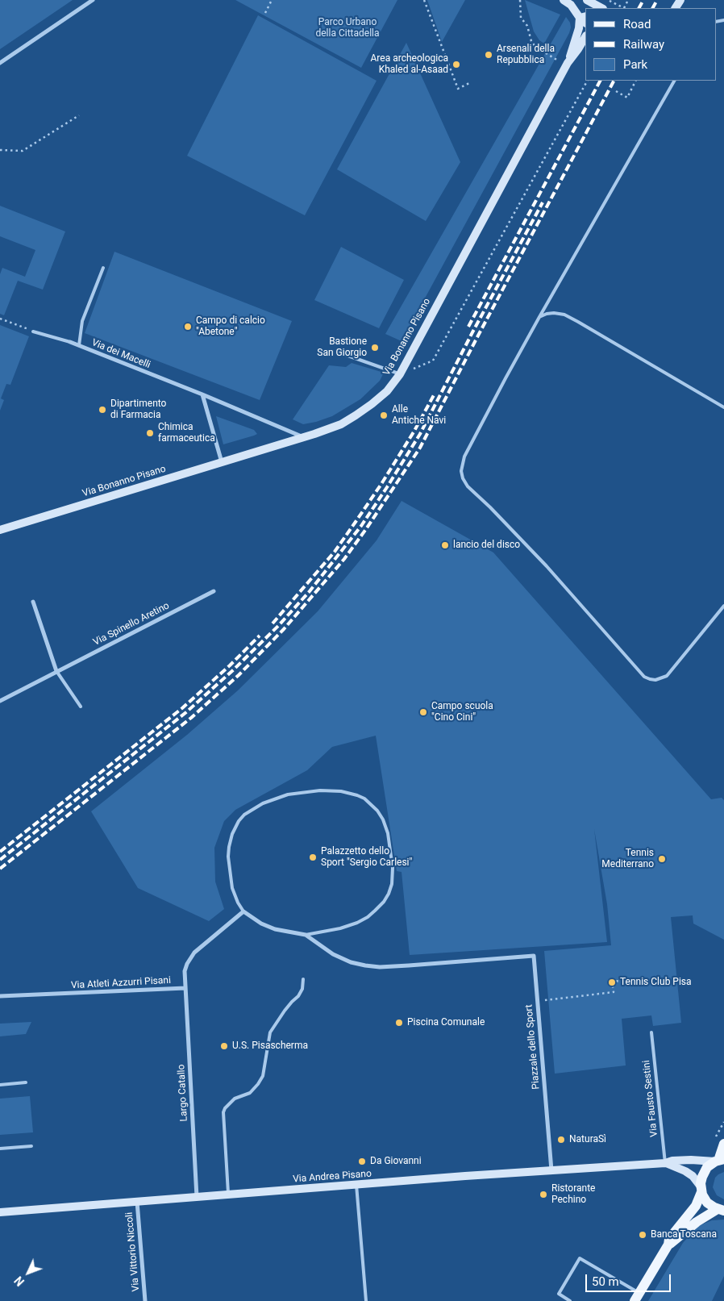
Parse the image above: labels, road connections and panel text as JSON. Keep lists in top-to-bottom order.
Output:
{
  "streets": {
    "main road": ["Via Bonanno Pisano", "Via Andrea Pisano"],
    "street": [
      "Via dei Macelli",
      "Via Spinello Aretino",
      "Via Atleti Azzurri Pisani",
      "Piazzale dello Sport",
      "Largo Catallo",
      "Via Vittorio Niccoli"
    ],
    "lane": ["Via Fausto Sestini"]
  },
  "crossings": [
    ["Via Bonanno Pisano", "Via dei Macelli"],
    ["Via Atleti Azzurri Pisani", "Largo Catallo"],
    ["Piazzale dello Sport", "Via Andrea Pisano"],
    ["Largo Catallo", "Via Andrea Pisano"],
    ["Via Fausto Sestini", "Via Andrea Pisano"],
    ["Via Andrea Pisano", "Via Vittorio Niccoli"]
  ],
  "parks": ["Parco Urbano della Cittadella"],
  "places": [
    "Arsenali della Repubblica",
    "Area archeologica Khaled al-Asaad",
    "Campo di calcio \"Abetone\"",
    "Bastione San Giorgio",
    "Dipartimento di Farmacia",
    "Alle Antiche Navi",
    "Chimica farmaceutica",
    "lancio del disco",
    "Campo scuola \"Cino Cini\"",
    "Palazzetto dello Sport \"Sergio Carlesi\"",
    "Tennis Mediterrano",
    "Tennis Club Pisa",
    "Piscina Comunale",
    "U.S. Pisascherma",
    "NaturaSì",
    "Da Giovanni",
    "Ristorante Pechino",
    "Banca Toscana"
  ],
  "legend": ["Road", "Railway", "Park"],
  "scale_bar": "50 m",
  "north": "bottom left"
}
